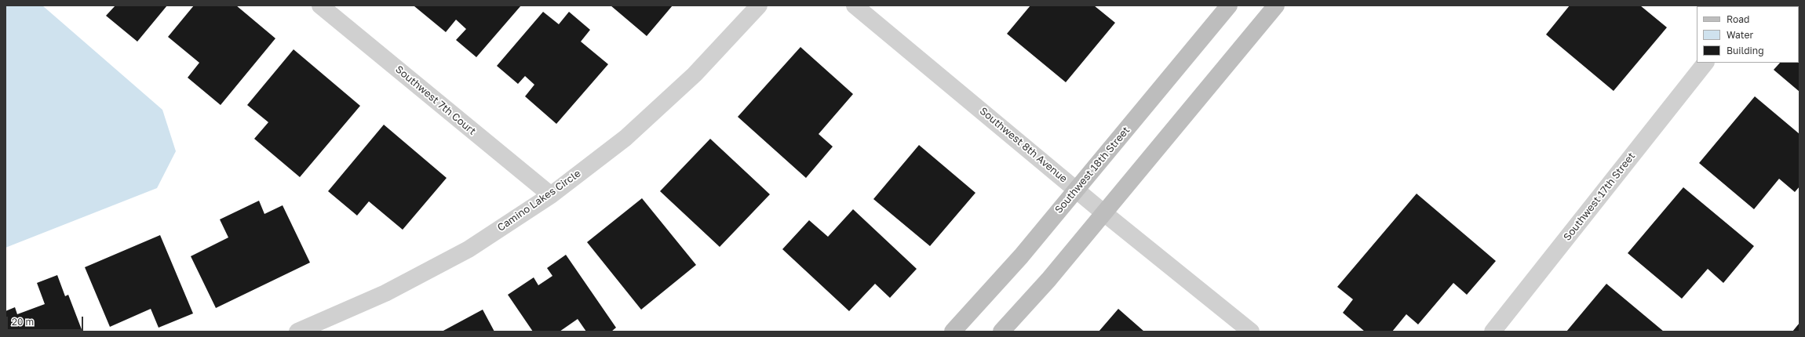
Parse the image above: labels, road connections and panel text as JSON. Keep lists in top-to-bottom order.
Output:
{
  "streets": {
    "main road": ["Southwest 18th Street"],
    "street": [
      "Southwest 7th Court",
      "Southwest 8th Avenue",
      "Southwest 17th Street",
      "Camino Lakes Circle"
    ]
  },
  "crossings": [
    ["Southwest 7th Court", "Camino Lakes Circle"],
    ["Southwest 8th Avenue", "Southwest 18th Street"]
  ],
  "legend": ["Road", "Water", "Building"],
  "scale_bar": "20 m"
}
